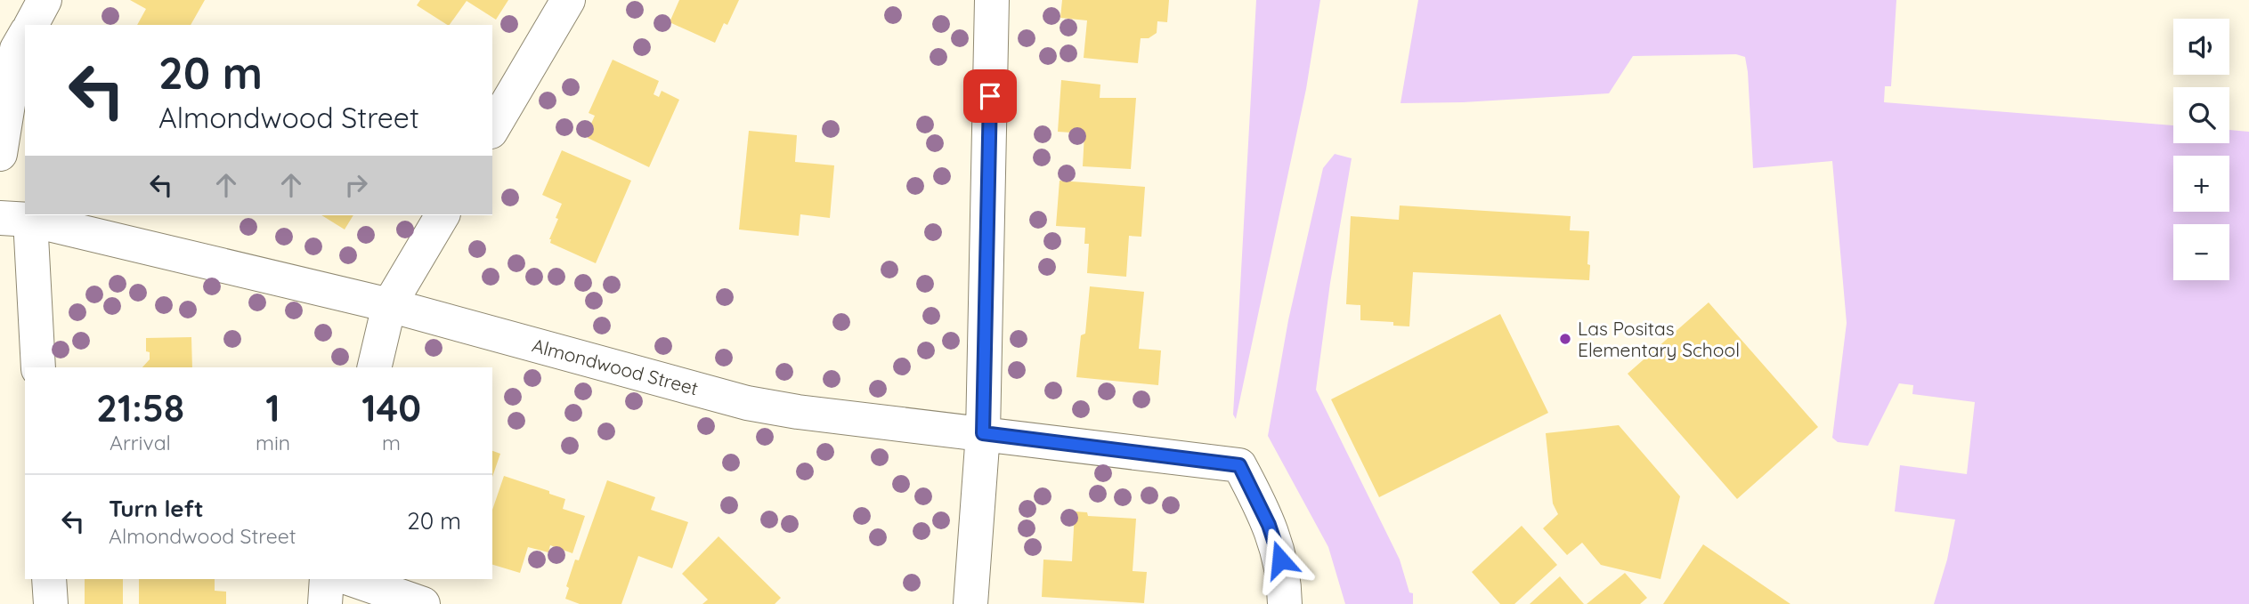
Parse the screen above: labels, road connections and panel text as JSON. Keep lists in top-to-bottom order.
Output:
{
  "streets": {
    "street": ["Almondwood Street"]
  },
  "places": ["Las Positas Elementary School"],
  "page": {
    "map_buttons": ["+", "−"],
    "turn": ["20 m", "Almondwood Street"],
    "eta": [
      "21:58",
      "Arrival",
      "1",
      "min",
      "140",
      "m"
    ],
    "list": [
      {
        "name": "Turn left",
        "note": "Almondwood Street",
        "value": "20 m"
      }
    ]
  }
}
